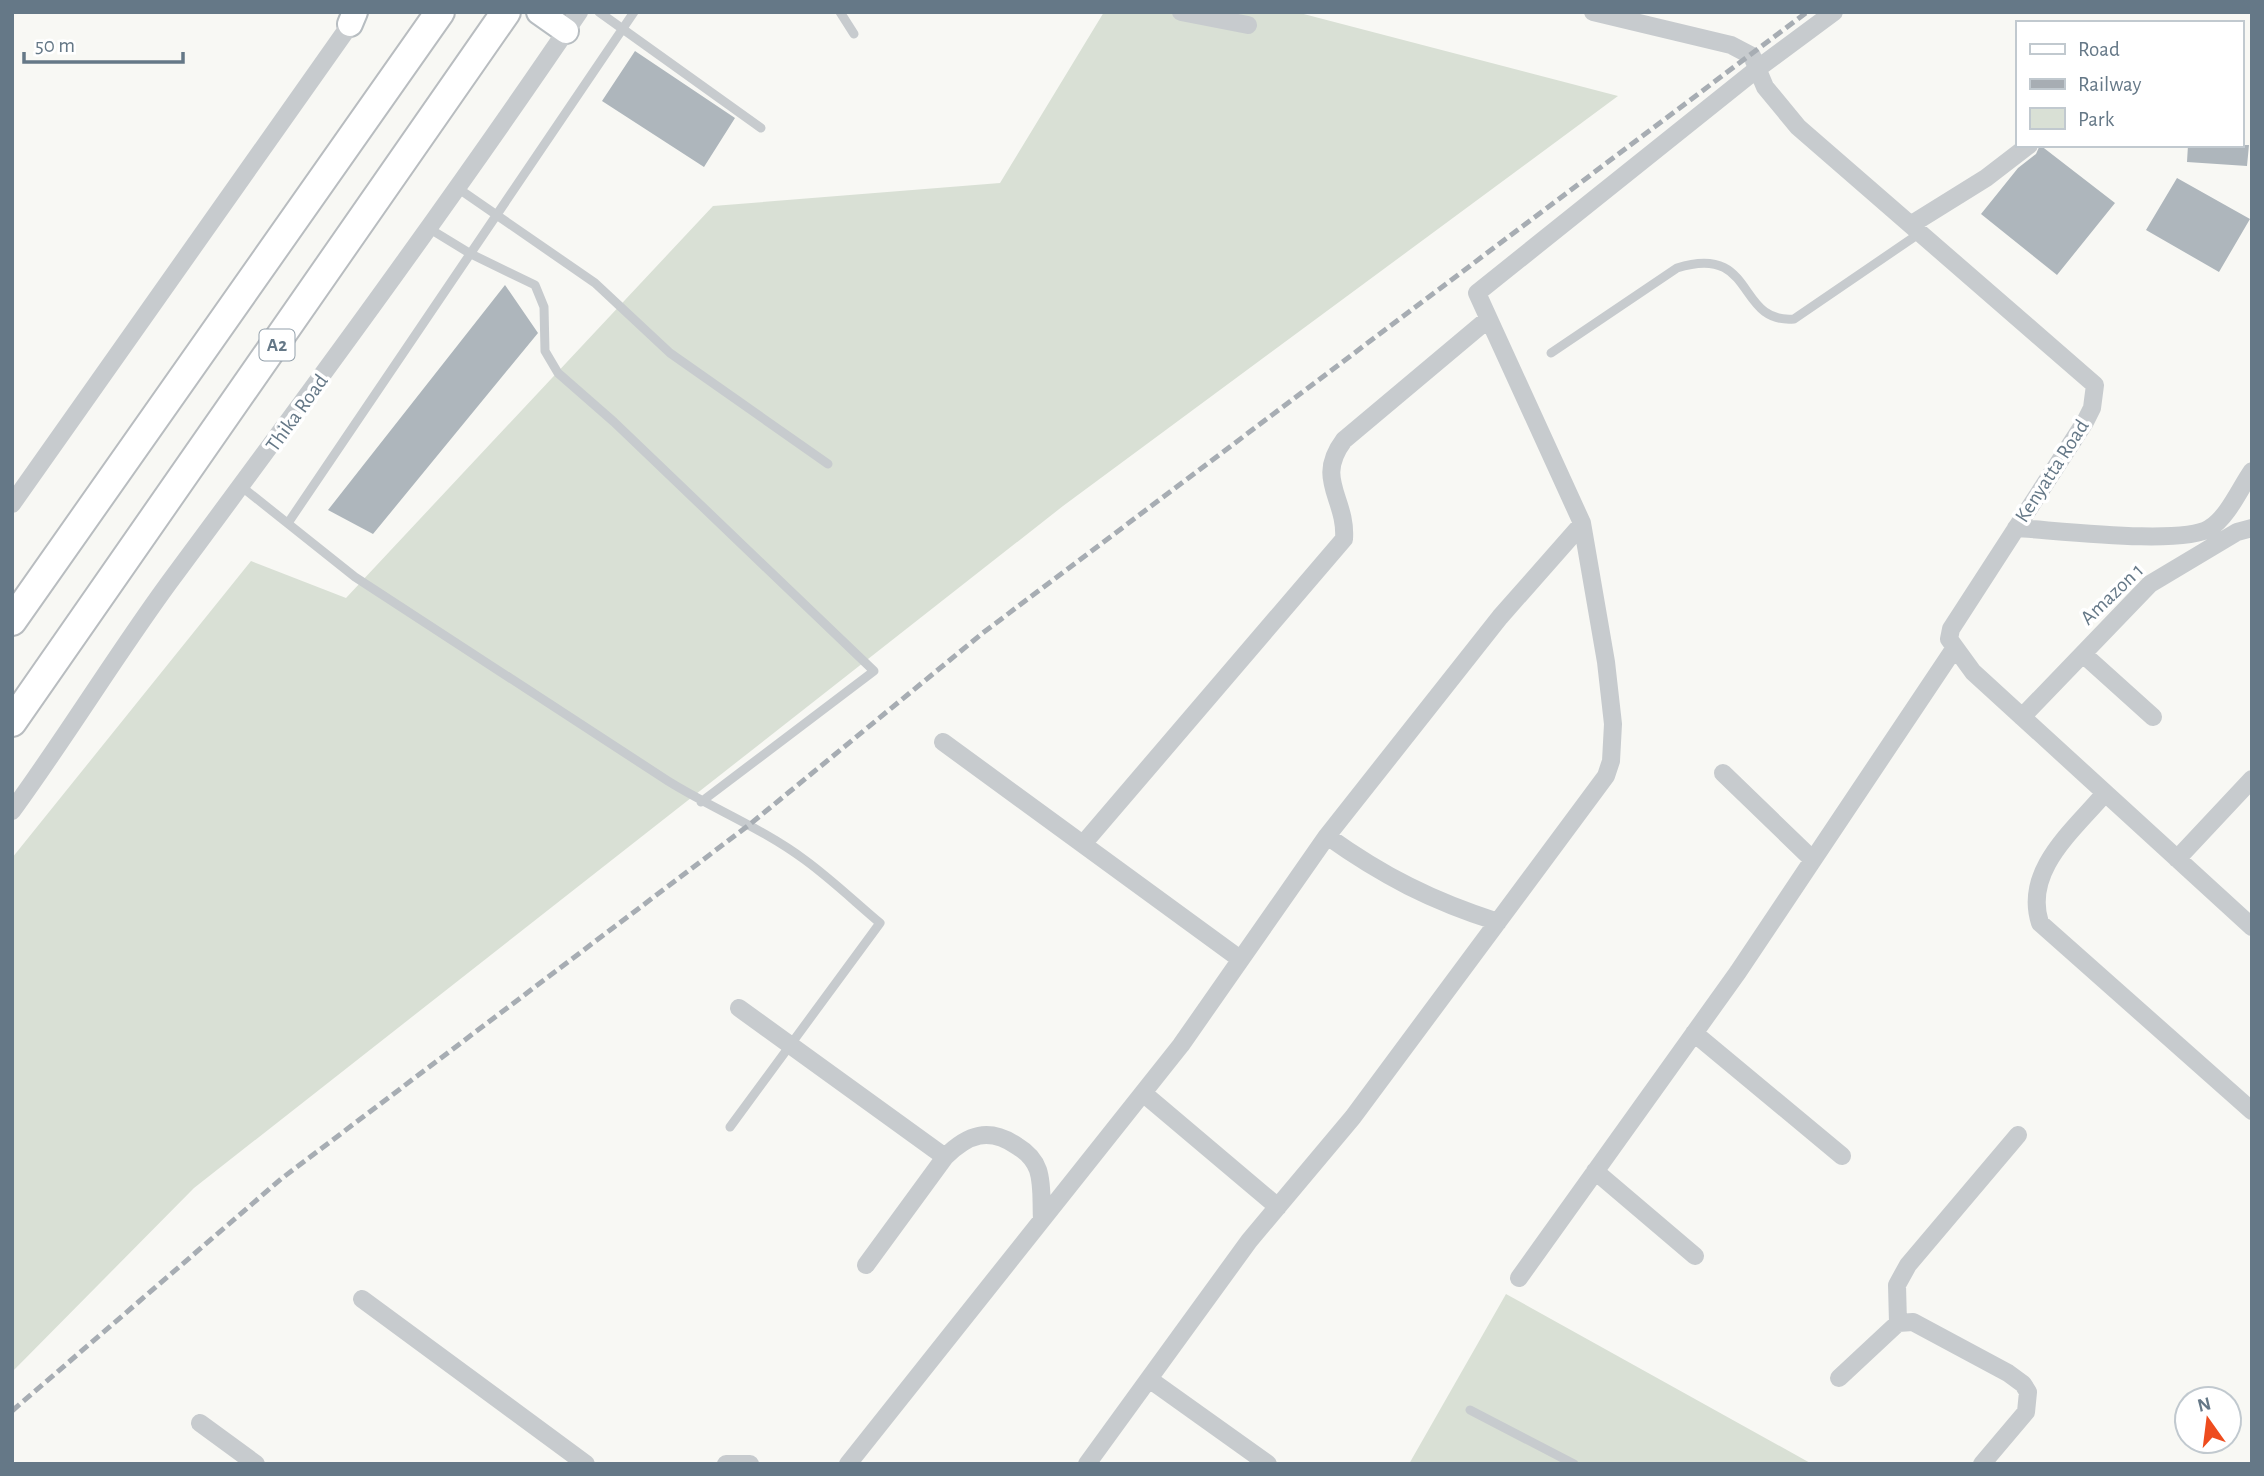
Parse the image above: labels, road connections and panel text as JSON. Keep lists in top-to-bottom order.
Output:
{
  "streets": {
    "highway": ["A2"],
    "street": ["Thika Road", "Kenyatta Road", "Amazon 1"]
  },
  "legend": ["Road", "Railway", "Park"],
  "scale_bar": "50 m",
  "north": "top"
}
